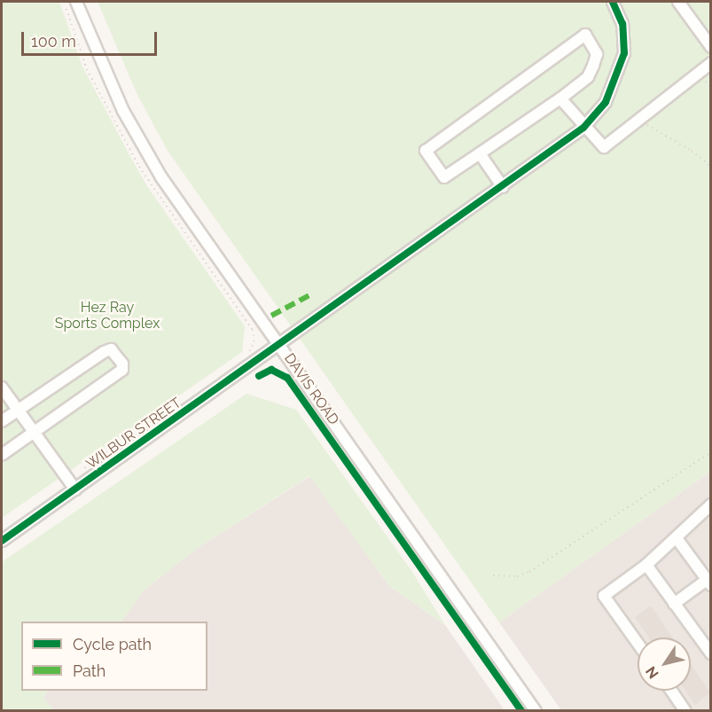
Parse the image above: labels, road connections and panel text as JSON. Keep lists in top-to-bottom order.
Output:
{
  "streets": {
    "street": ["DAVIS ROAD", "WILBUR STREET"]
  },
  "crossings": [
    ["DAVIS ROAD", "WILBUR STREET"]
  ],
  "parks": ["Hez Ray Sports Complex"],
  "legend": ["Cycle path", "Path"],
  "scale_bar": "100 m",
  "north": "bottom left"
}
